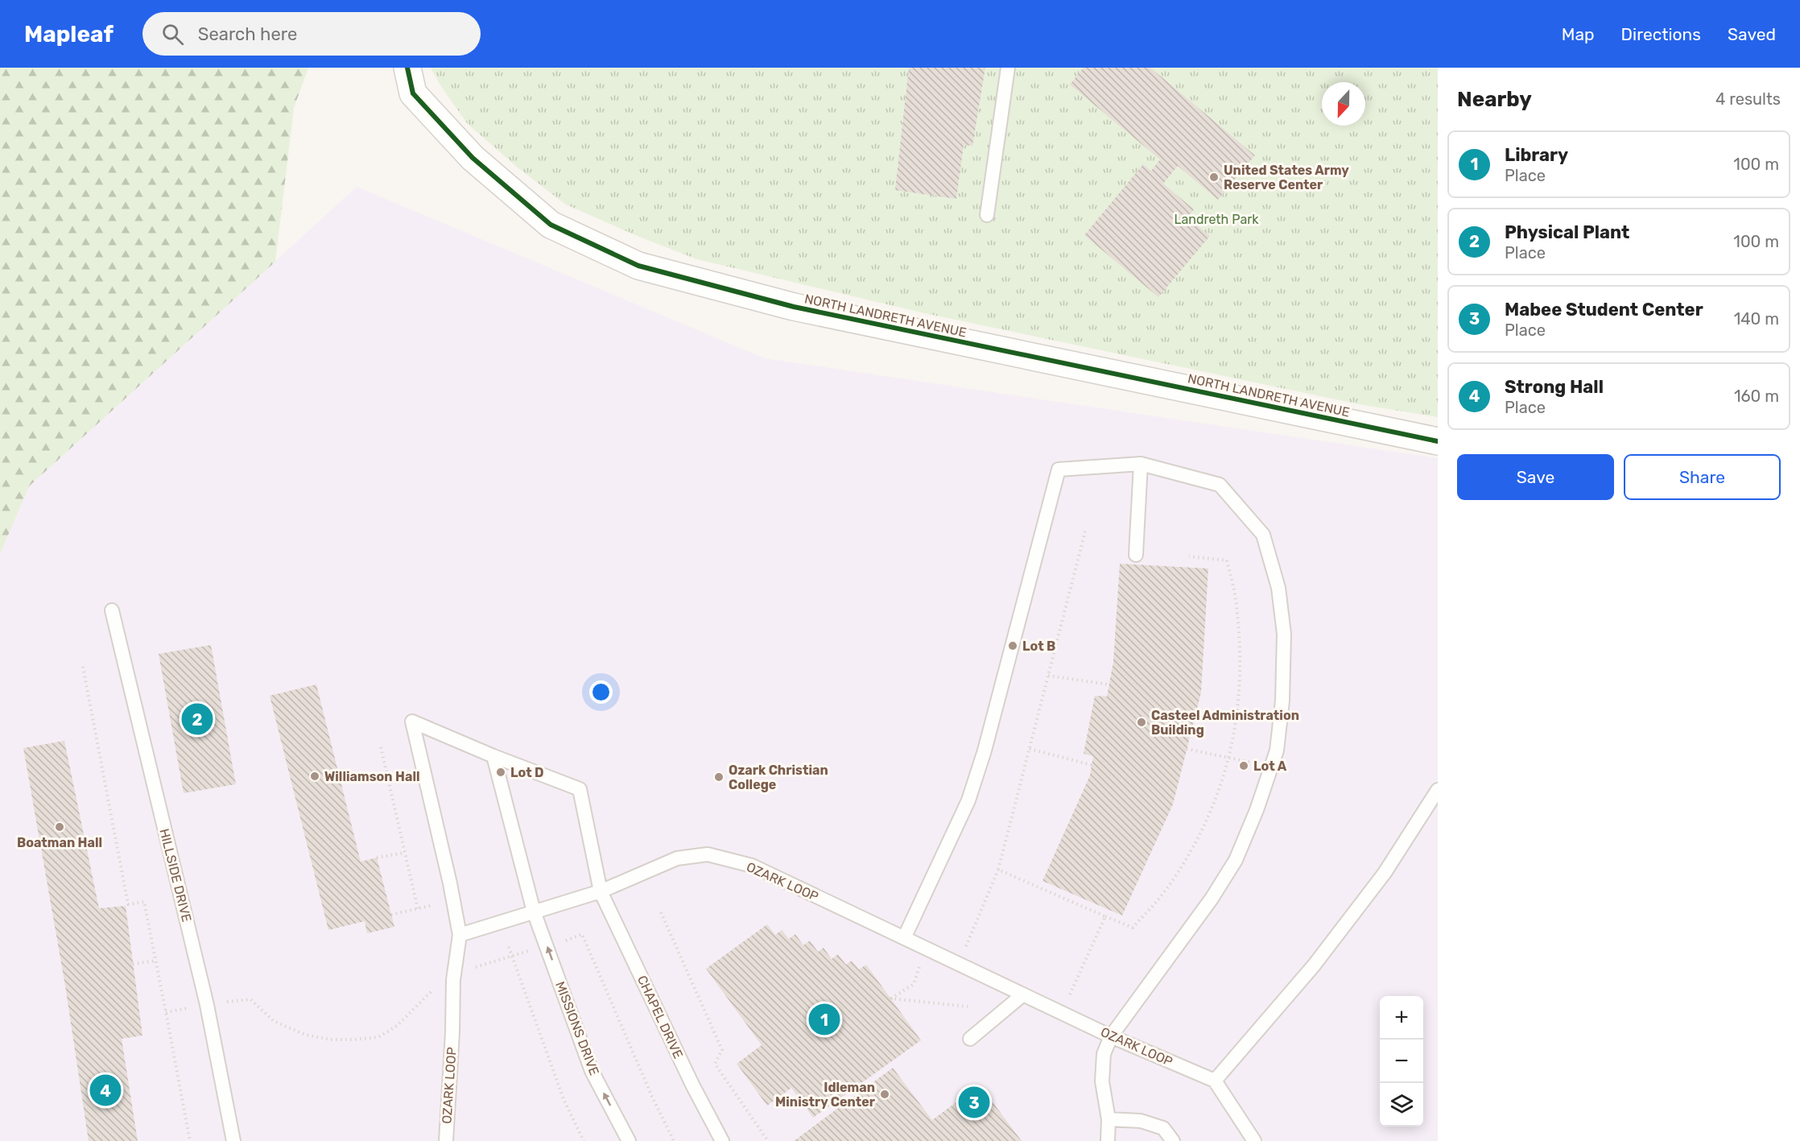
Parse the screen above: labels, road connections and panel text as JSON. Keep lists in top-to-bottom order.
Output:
{
  "streets": {
    "street": ["NORTH LANDRETH AVENUE"],
    "lane": [
      "HILLSIDE DRIVE",
      "OZARK LOOP",
      "CHAPEL DRIVE",
      "MISSIONS DRIVE"
    ]
  },
  "crossings": [
    ["OZARK LOOP", "CHAPEL DRIVE"],
    ["OZARK LOOP", "MISSIONS DRIVE"],
    ["CHAPEL DRIVE", "MISSIONS DRIVE"]
  ],
  "one_way": ["MISSIONS DRIVE"],
  "parks": ["Landreth Park"],
  "places": [
    "United States Army Reserve Center",
    "Lot B",
    "Casteel Administration Building",
    "Lot A",
    "Lot D",
    "Williamson Hall",
    "Ozark Christian College",
    "Boatman Hall",
    "Idleman Ministry Center"
  ],
  "north": "bottom",
  "page": {
    "header": "Mapleaf",
    "search": "Search here",
    "nav": ["Map", "Directions", "Saved"],
    "heading": ["Nearby", "4 results"],
    "list": [
      {
        "mark": "1",
        "name": "Library",
        "note": "Place",
        "value": "100 m"
      },
      {
        "mark": "2",
        "name": "Physical Plant",
        "note": "Place",
        "value": "100 m"
      },
      {
        "mark": "3",
        "name": "Mabee Student Center",
        "note": "Place",
        "value": "140 m"
      },
      {
        "mark": "4",
        "name": "Strong Hall",
        "note": "Place",
        "value": "160 m"
      }
    ],
    "buttons": ["Save", "Share"],
    "pins": [
      "2",
      "1",
      "4",
      "3"
    ],
    "map_buttons": ["+", "−"]
  }
}
